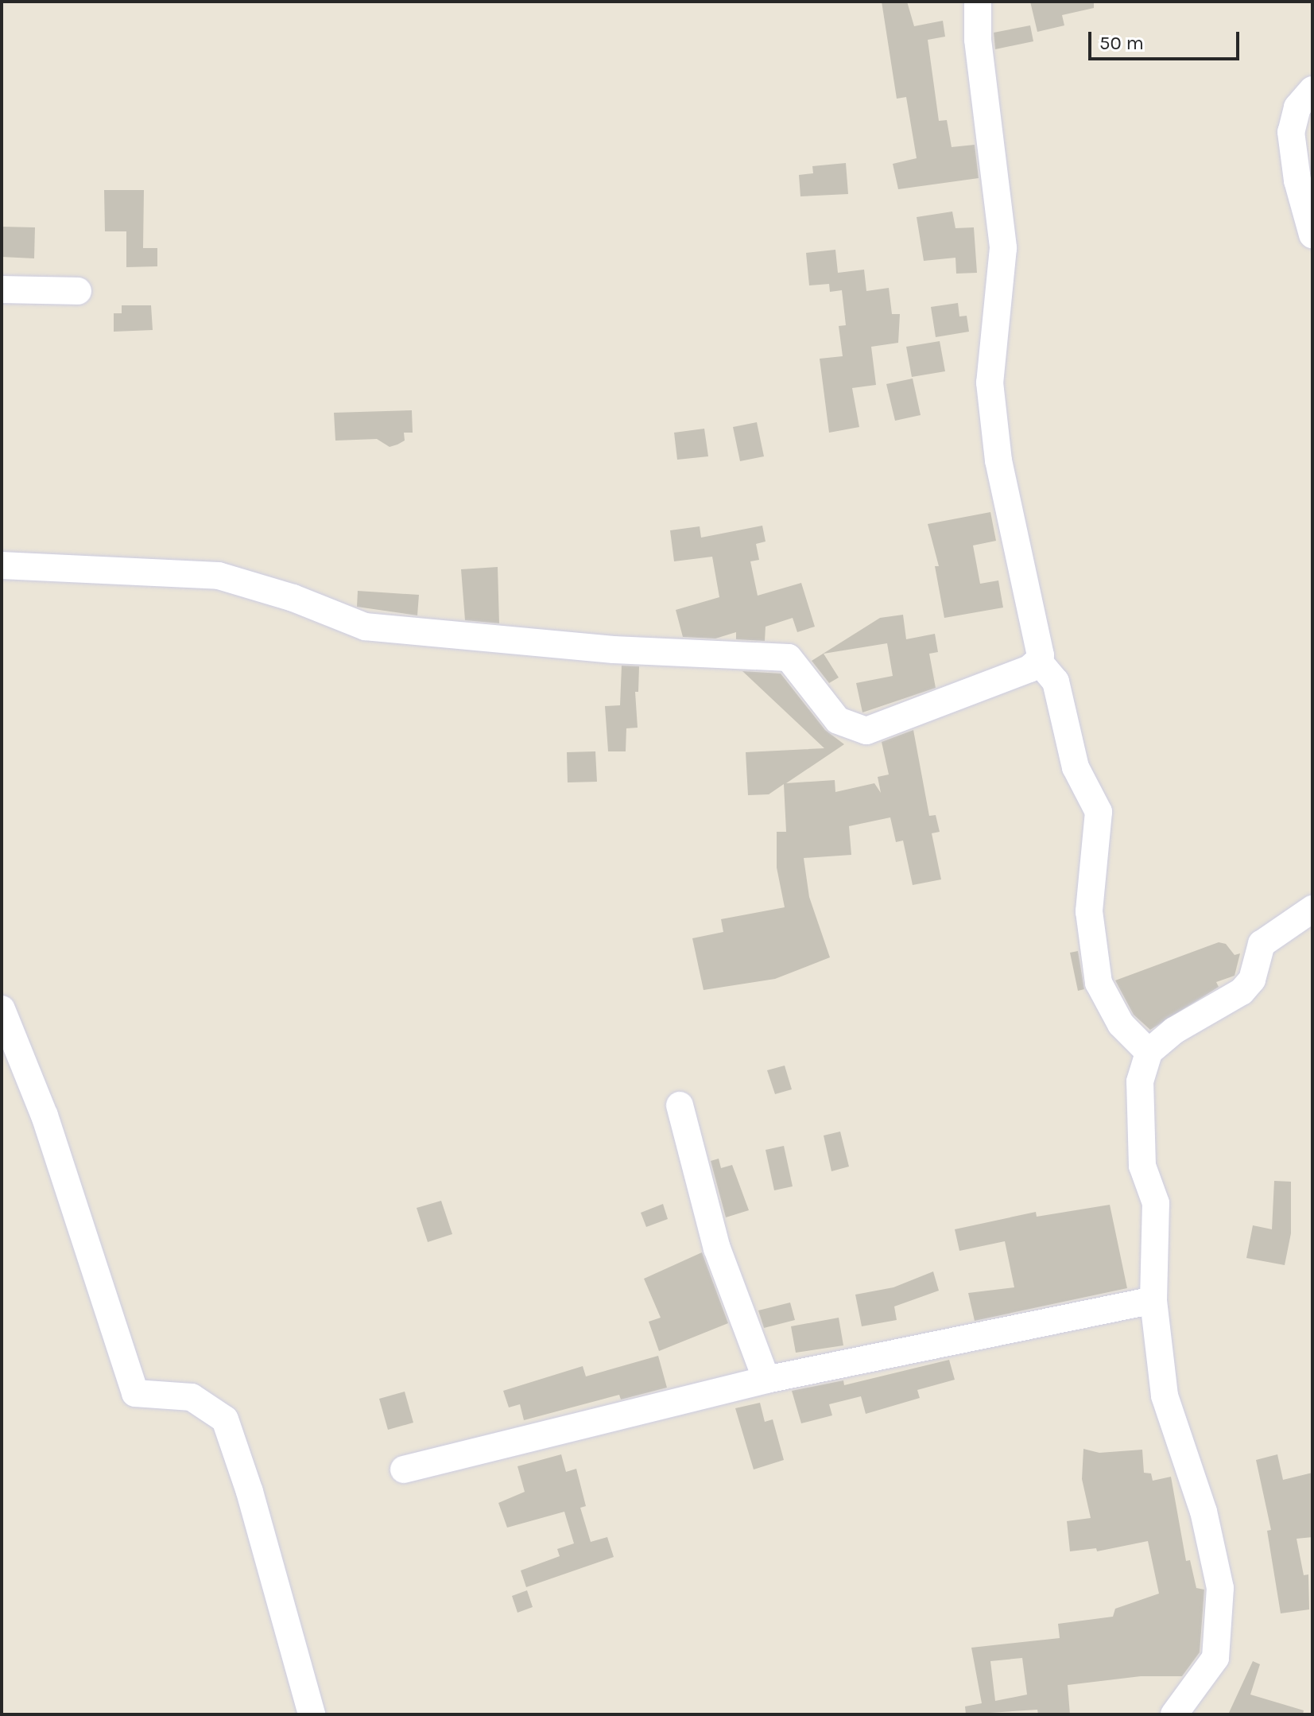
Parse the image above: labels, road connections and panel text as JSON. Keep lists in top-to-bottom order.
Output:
{
  "scale_bar": "50 m"
}
